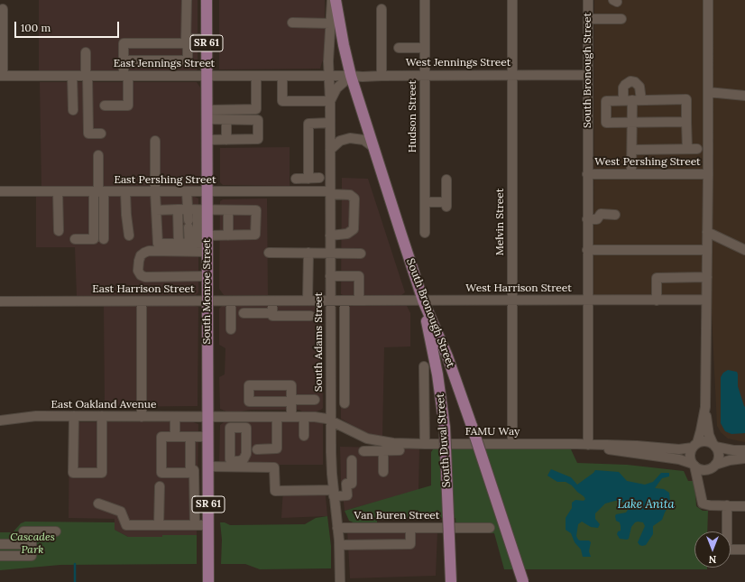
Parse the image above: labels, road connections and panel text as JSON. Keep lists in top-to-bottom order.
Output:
{
  "streets": {
    "main road": [
      "SR 61",
      "South Bronough Street",
      "South Monroe Street",
      "South Duval Street"
    ],
    "street": [
      "West Jennings Street",
      "East Jennings Street",
      "Hudson Street",
      "West Pershing Street",
      "East Pershing Street",
      "Melvin Street",
      "West Harrison Street",
      "East Harrison Street",
      "South Adams Street",
      "East Oakland Avenue",
      "FAMU Way",
      "Van Buren Street"
    ]
  },
  "crossings": [
    ["West Jennings Street", "East Jennings Street"],
    ["West Jennings Street", "South Bronough Street"],
    ["West Jennings Street", "Hudson Street"],
    ["West Jennings Street", "Melvin Street"],
    ["West Jennings Street", "South Adams Street"],
    ["East Jennings Street", "South Monroe Street"],
    ["East Jennings Street", "South Adams Street"],
    ["South Bronough Street", "West Pershing Street"],
    ["South Bronough Street", "West Harrison Street"],
    ["South Bronough Street", "FAMU Way"],
    ["South Bronough Street", "South Duval Street"],
    ["East Pershing Street", "South Monroe Street"],
    ["East Pershing Street", "South Adams Street"],
    ["Melvin Street", "West Harrison Street"],
    ["Melvin Street", "FAMU Way"],
    ["West Harrison Street", "East Harrison Street"],
    ["West Harrison Street", "South Adams Street"],
    ["West Harrison Street", "South Duval Street"],
    ["East Harrison Street", "South Monroe Street"],
    ["East Harrison Street", "South Adams Street"],
    ["South Monroe Street", "East Oakland Avenue"],
    ["South Monroe Street", "FAMU Way"],
    ["South Adams Street", "FAMU Way"],
    ["South Adams Street", "Van Buren Street"],
    ["East Oakland Avenue", "FAMU Way"]
  ],
  "water": ["Lake Anita"],
  "parks": ["Cascades Park"],
  "scale_bar": "100 m",
  "north": "bottom"
}
